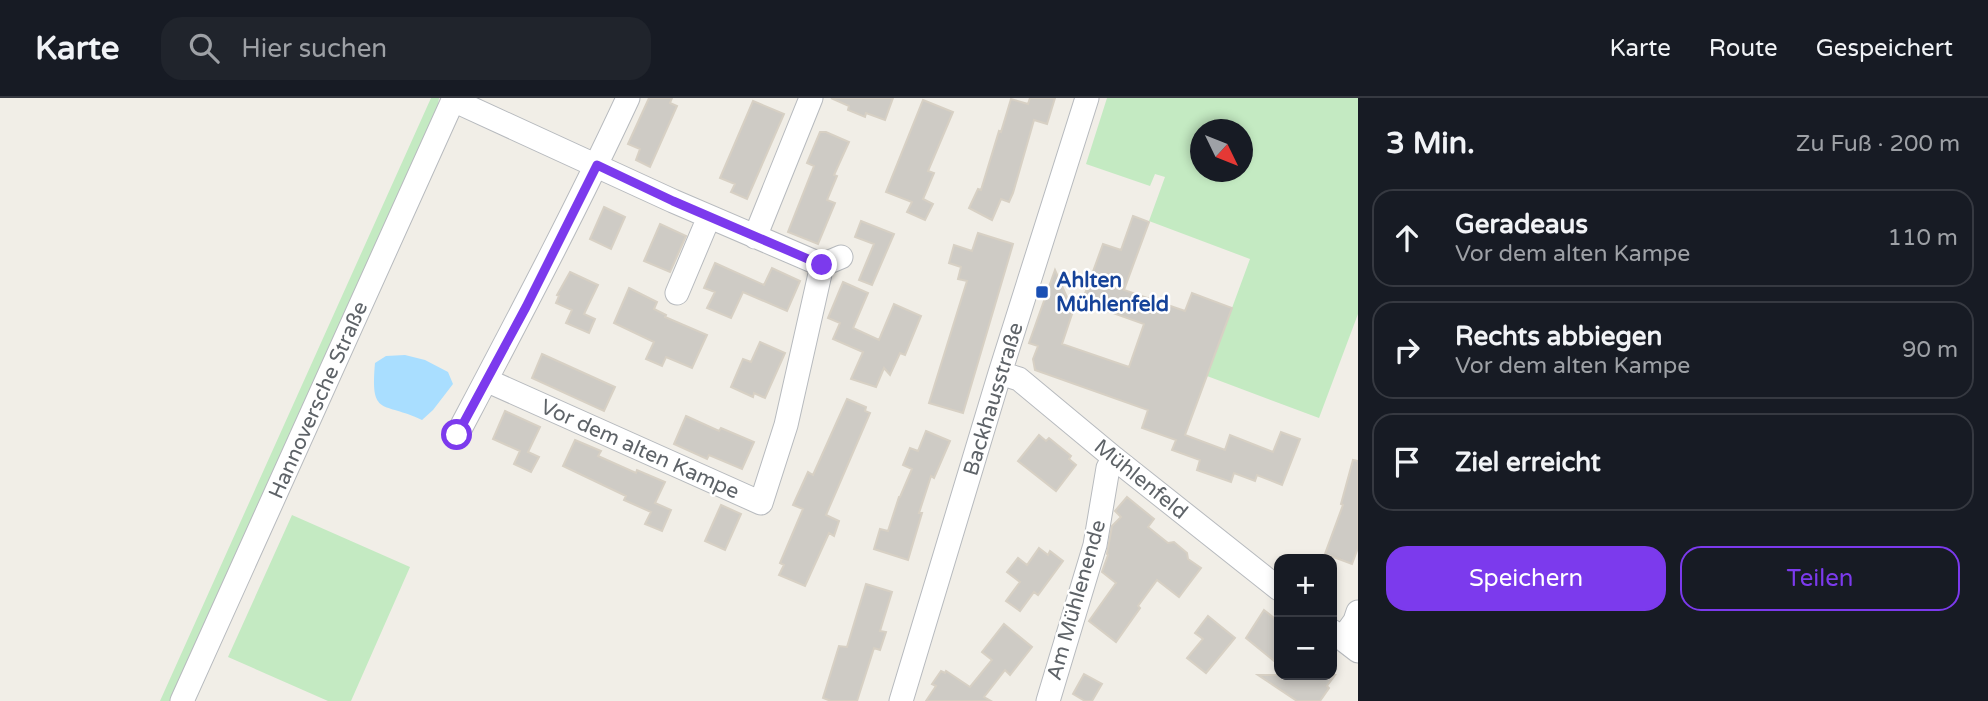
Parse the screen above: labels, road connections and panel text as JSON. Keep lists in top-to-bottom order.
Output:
{
  "streets": {
    "street": [
      "Backhausstraße",
      "Hannoversche Straße",
      "Vor dem alten Kampe",
      "Mühlenfeld",
      "Am Mühlenende"
    ]
  },
  "crossings": [
    ["Backhausstraße", "Mühlenfeld"],
    ["Hannoversche Straße", "Vor dem alten Kampe"],
    ["Mühlenfeld", "Am Mühlenende"]
  ],
  "places": {
    "transit": ["Ahlten Mühlenfeld"]
  },
  "north": "bottom right",
  "page": {
    "header": "Karte",
    "search": "Hier suchen",
    "nav": ["Karte", "Route", "Gespeichert"],
    "heading": ["3 Min.", "Zu Fuß · 200 m"],
    "list": [
      ["Geradeaus", "Vor dem alten Kampe", "110 m"],
      ["Rechts abbiegen", "Vor dem alten Kampe", "90 m"],
      "Ziel erreicht"
    ],
    "buttons": ["Speichern", "Teilen"],
    "map_buttons": ["+", "−"]
  }
}
